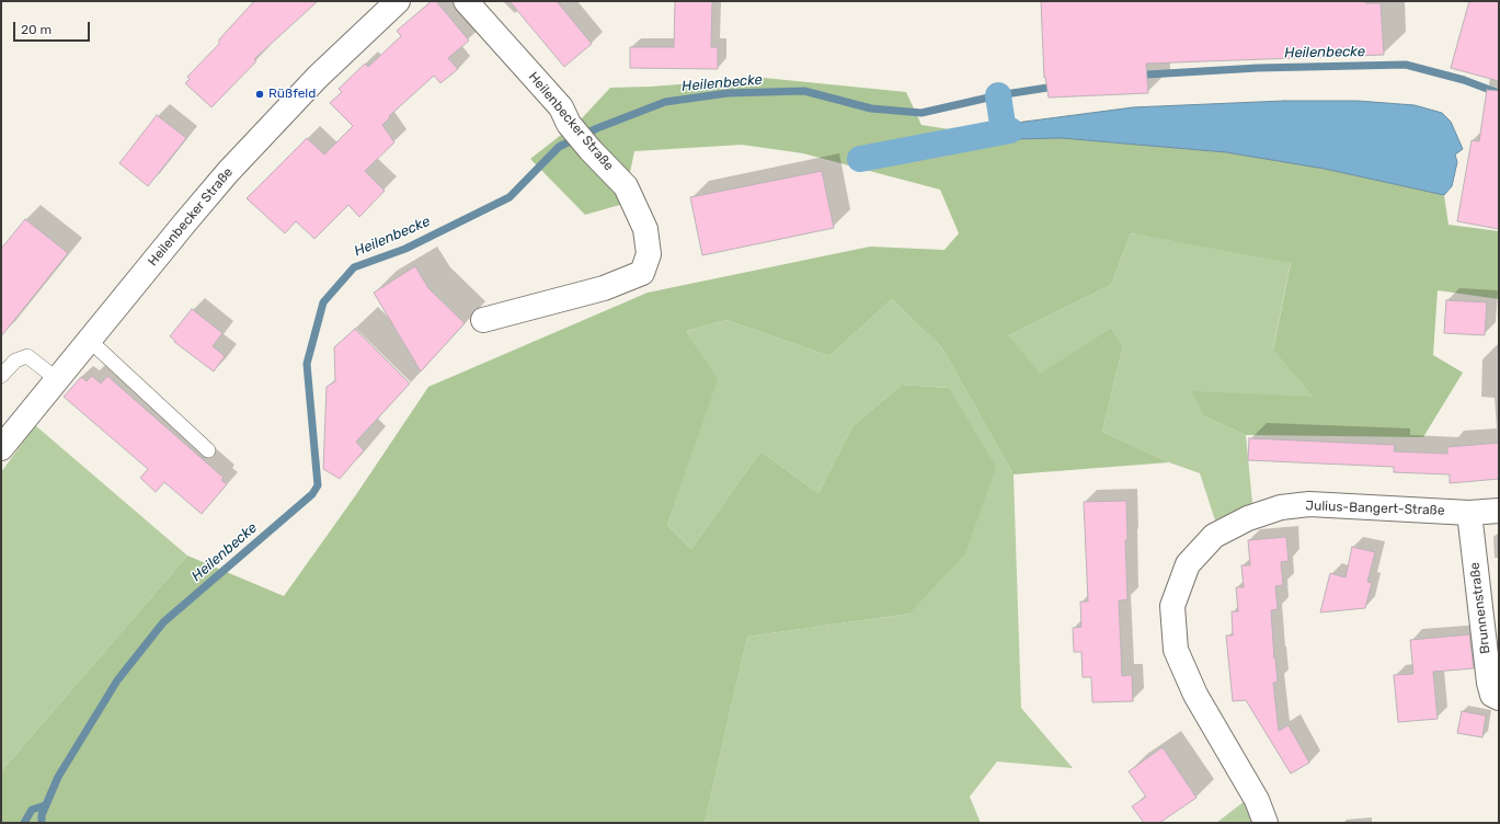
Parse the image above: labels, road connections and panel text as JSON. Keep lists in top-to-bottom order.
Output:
{
  "streets": {
    "street": ["Heilenbecker Straße", "Julius-Bangert-Straße", "Brunnenstraße"]
  },
  "crossings": [
    ["Julius-Bangert-Straße", "Brunnenstraße"]
  ],
  "water": ["Heilenbecke"],
  "places": ["Rüßfeld"],
  "scale_bar": "20 m"
}
